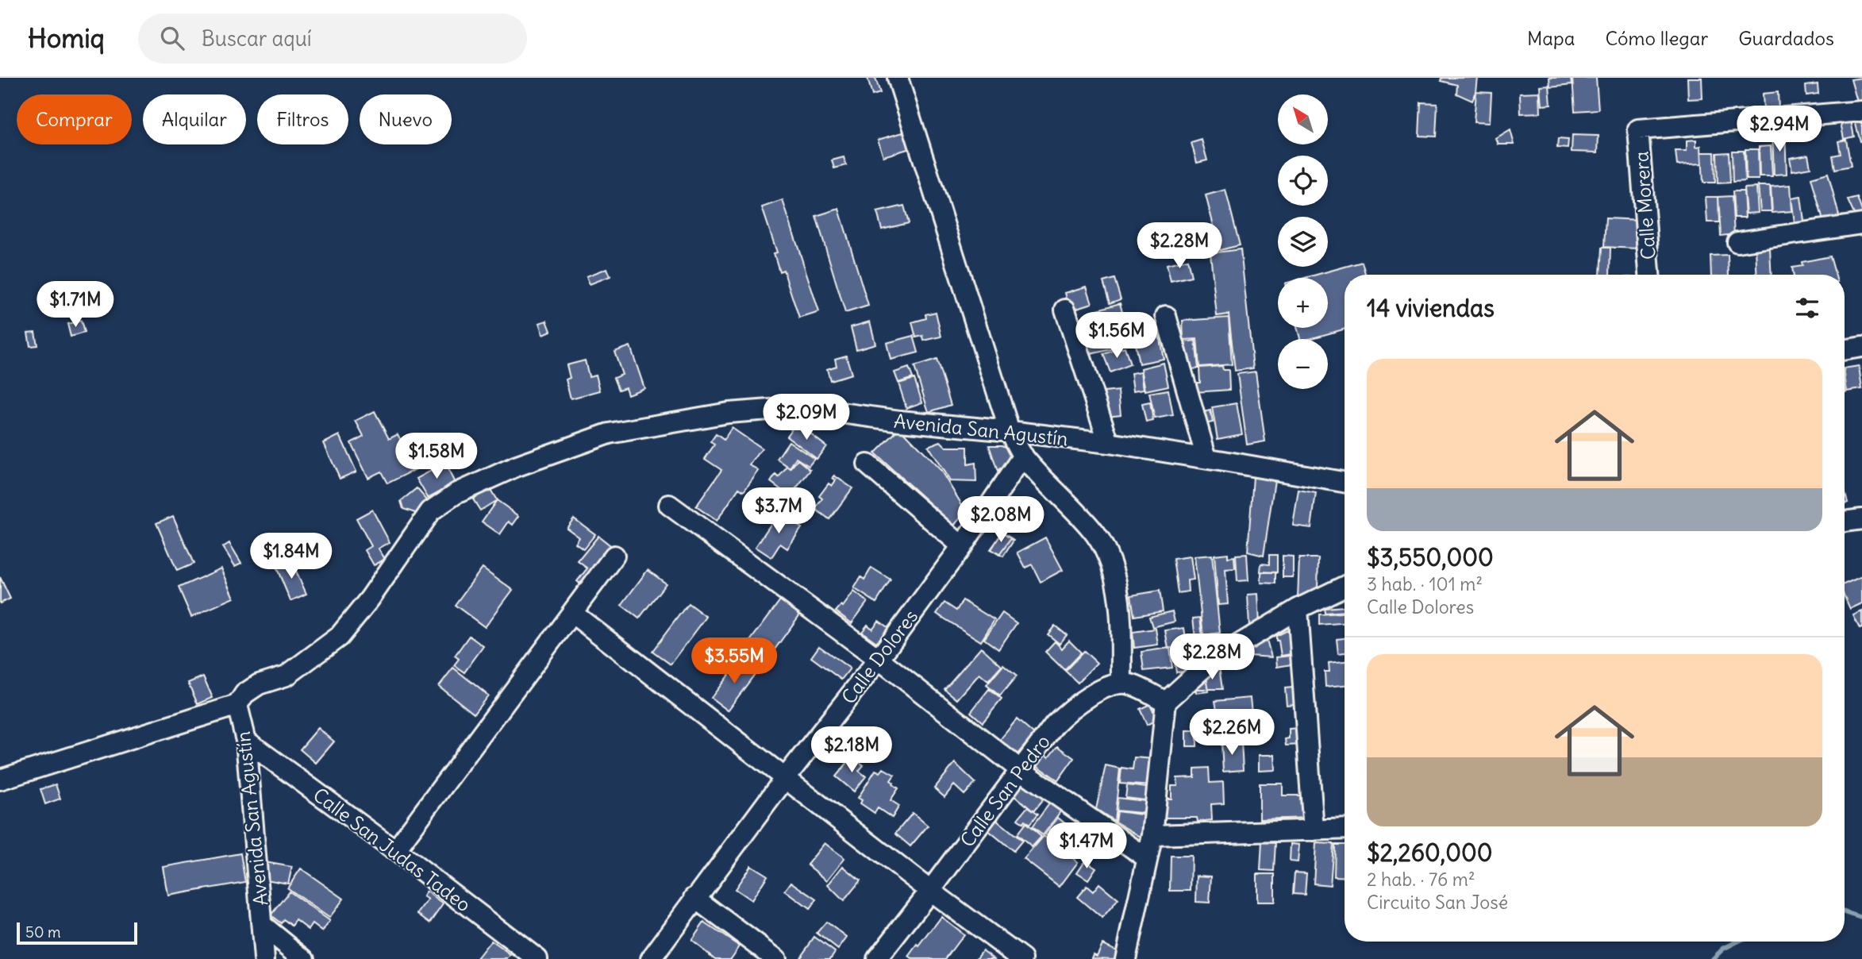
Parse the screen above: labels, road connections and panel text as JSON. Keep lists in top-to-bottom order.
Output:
{
  "streets": {
    "street": [
      "Calle Morera",
      "Avenida San Agustín",
      "Calle Dolores",
      "Calle San Pedro",
      "Calle San Judas Tadeo"
    ]
  },
  "crossings": [
    ["Avenida San Agustín", "Calle San Judas Tadeo"]
  ],
  "scale_bar": "50 m",
  "north": "top left",
  "page": {
    "header": "Homiq",
    "search": "Buscar aquí",
    "nav": ["Mapa", "Cómo llegar", "Guardados"],
    "map_buttons": ["+", "−"],
    "chip": [
      "Comprar",
      "Alquilar",
      "Filtros",
      "Nuevo"
    ],
    "price": [
      "$2.94M",
      "$2.28M",
      "$1.71M",
      "$1.56M",
      "$2.09M",
      "$1.58M",
      "$3.7M",
      "$2.08M",
      "$1.84M",
      "$2.28M",
      "$3.55M",
      "$2.26M",
      "$2.18M",
      "$1.47M"
    ],
    "heading": "14 viviendas",
    "list": [
      {
        "name": "$3,550,000",
        "note": "3 hab. · 101 m² · Calle Dolores"
      },
      {
        "name": "$2,260,000",
        "note": "2 hab. · 76 m² · Circuito San José"
      }
    ],
    "scale": "50 m"
  }
}
